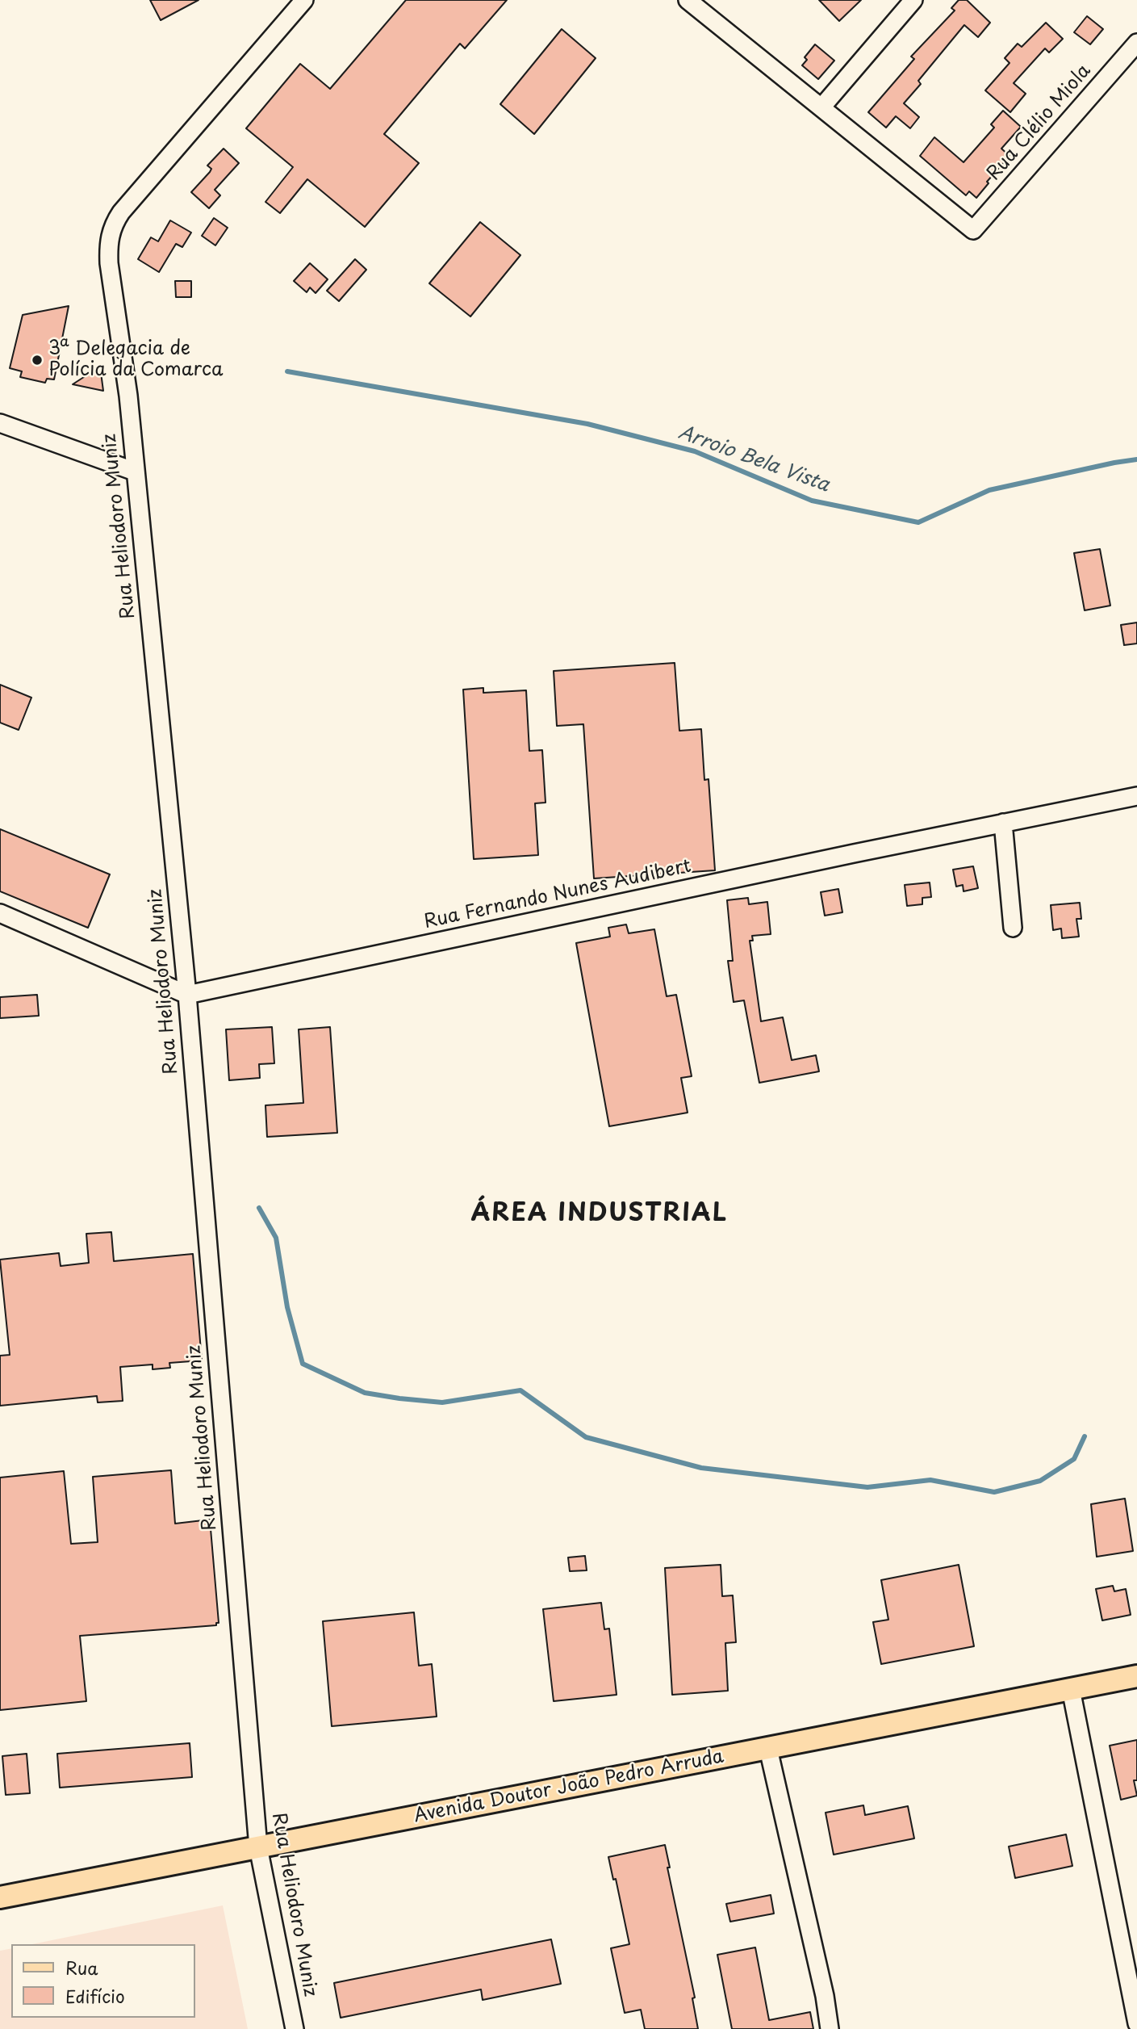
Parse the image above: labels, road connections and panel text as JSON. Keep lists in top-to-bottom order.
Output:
{
  "streets": {
    "main road": ["Avenida Doutor João Pedro Arruda"],
    "street": ["Rua Clélio Miola", "Rua Heliodoro Muniz", "Rua Fernando Nunes Audibert"]
  },
  "crossings": [
    ["Rua Heliodoro Muniz", "Rua Fernando Nunes Audibert"],
    ["Rua Heliodoro Muniz", "Avenida Doutor João Pedro Arruda"]
  ],
  "districts": ["ÁREA INDUSTRIAL"],
  "water": ["Arroio Bela Vista"],
  "places": ["3ª Delegacia de Polícia da Comarca"],
  "legend": ["Rua", "Edifício"]
}
